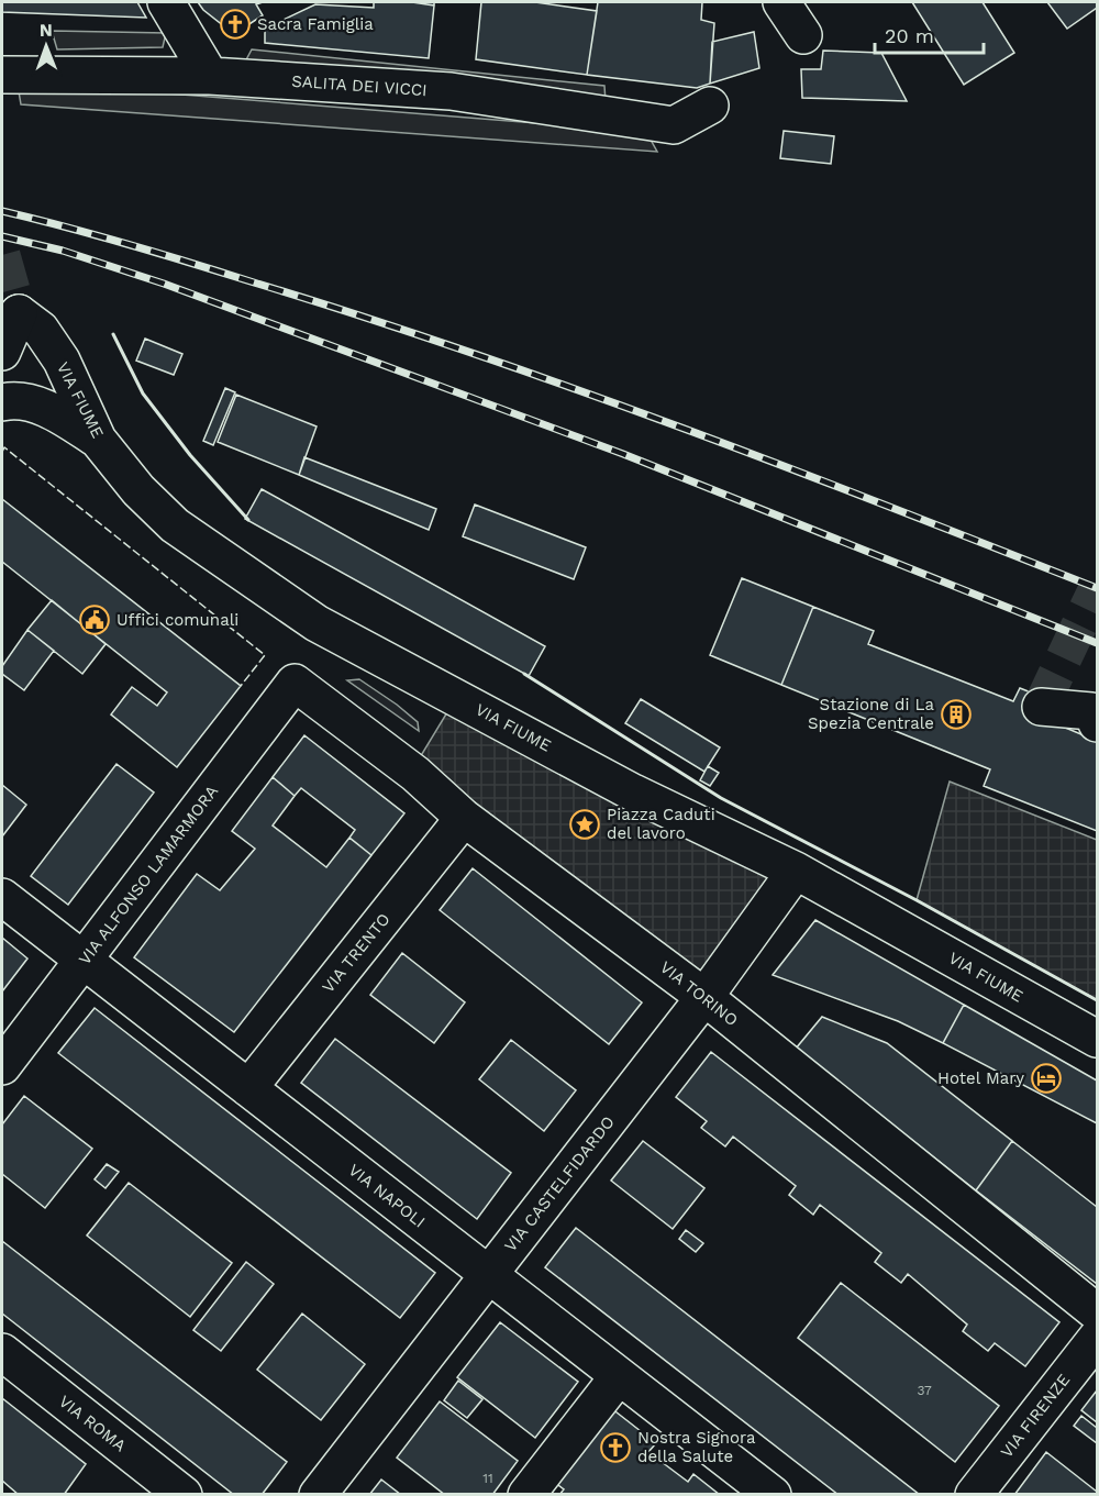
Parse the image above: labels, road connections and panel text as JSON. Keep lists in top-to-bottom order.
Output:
{
  "streets": {
    "street": [
      "SALITA DEI VICCI",
      "VIA FIUME",
      "VIA ALFONSO LAMARMORA",
      "VIA TRENTO",
      "VIA TORINO",
      "VIA CASTELFIDARDO",
      "VIA NAPOLI",
      "VIA FIRENZE",
      "VIA ROMA"
    ]
  },
  "crossings": [
    ["VIA FIUME", "VIA CASTELFIDARDO"],
    ["VIA ALFONSO LAMARMORA", "VIA TORINO"],
    ["VIA ALFONSO LAMARMORA", "VIA NAPOLI"],
    ["VIA TRENTO", "VIA TORINO"],
    ["VIA TRENTO", "VIA NAPOLI"],
    ["VIA TORINO", "VIA CASTELFIDARDO"],
    ["VIA CASTELFIDARDO", "VIA NAPOLI"]
  ],
  "places": {
    "church": ["Sacra Famiglia", "Nostra Signora della Salute"],
    "public building": ["Uffici comunali"],
    "building": ["Stazione di La Spezia Centrale"],
    "place": ["Piazza Caduti del lavoro"],
    "hotel": ["Hotel Mary"]
  },
  "house_numbers": ["37", "11"],
  "scale_bar": "20 m",
  "north": "top"
}
